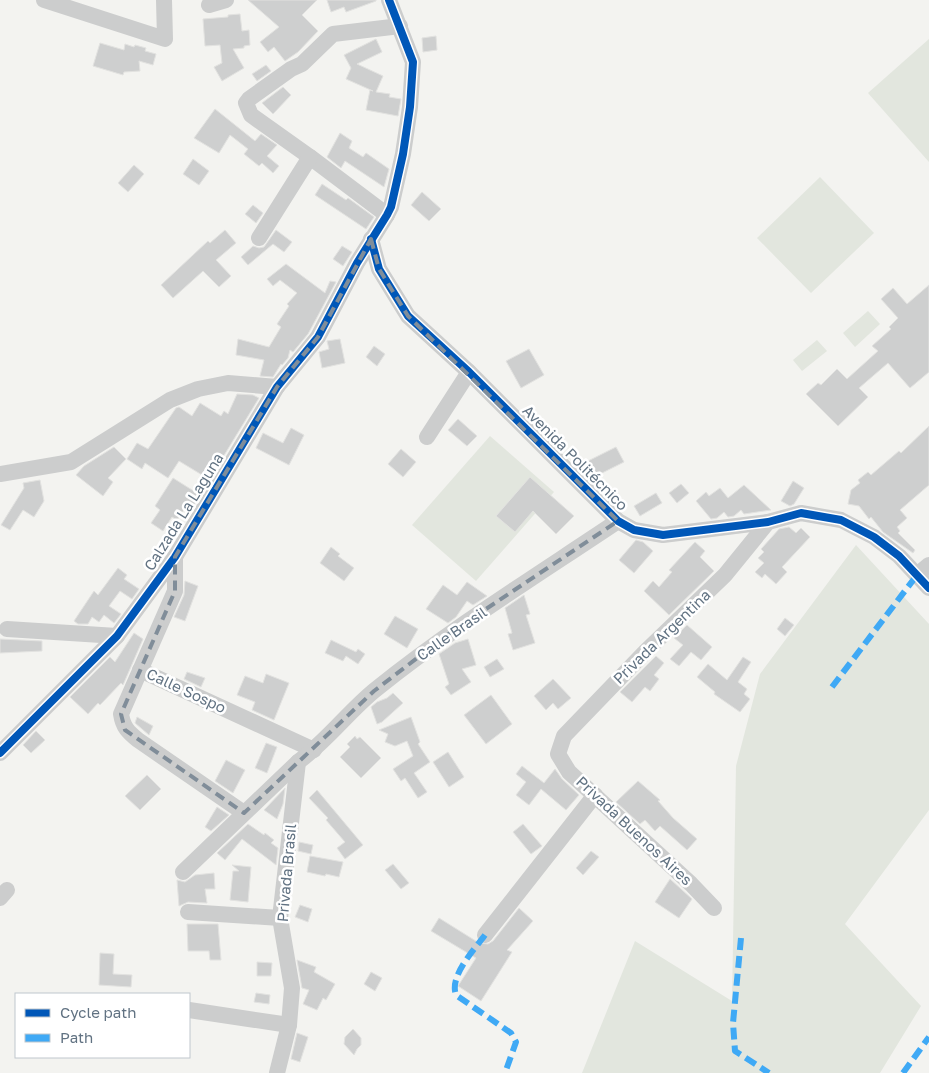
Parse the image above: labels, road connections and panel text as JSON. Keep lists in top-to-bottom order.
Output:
{
  "streets": {
    "street": [
      "Avenida Politécnico",
      "Calzada La Laguna",
      "Calle Brasil",
      "Privada Argentina",
      "Calle Sospo",
      "Privada Buenos Aires",
      "Privada Brasil"
    ]
  },
  "crossings": [
    ["Avenida Politécnico", "Calzada La Laguna"],
    ["Avenida Politécnico", "Calle Brasil"],
    ["Avenida Politécnico", "Privada Argentina"],
    ["Calzada La Laguna", "Calle Sospo"],
    ["Calle Brasil", "Calle Sospo"],
    ["Calle Brasil", "Privada Brasil"],
    ["Privada Argentina", "Privada Buenos Aires"]
  ],
  "legend": ["Cycle path", "Path"]
}
